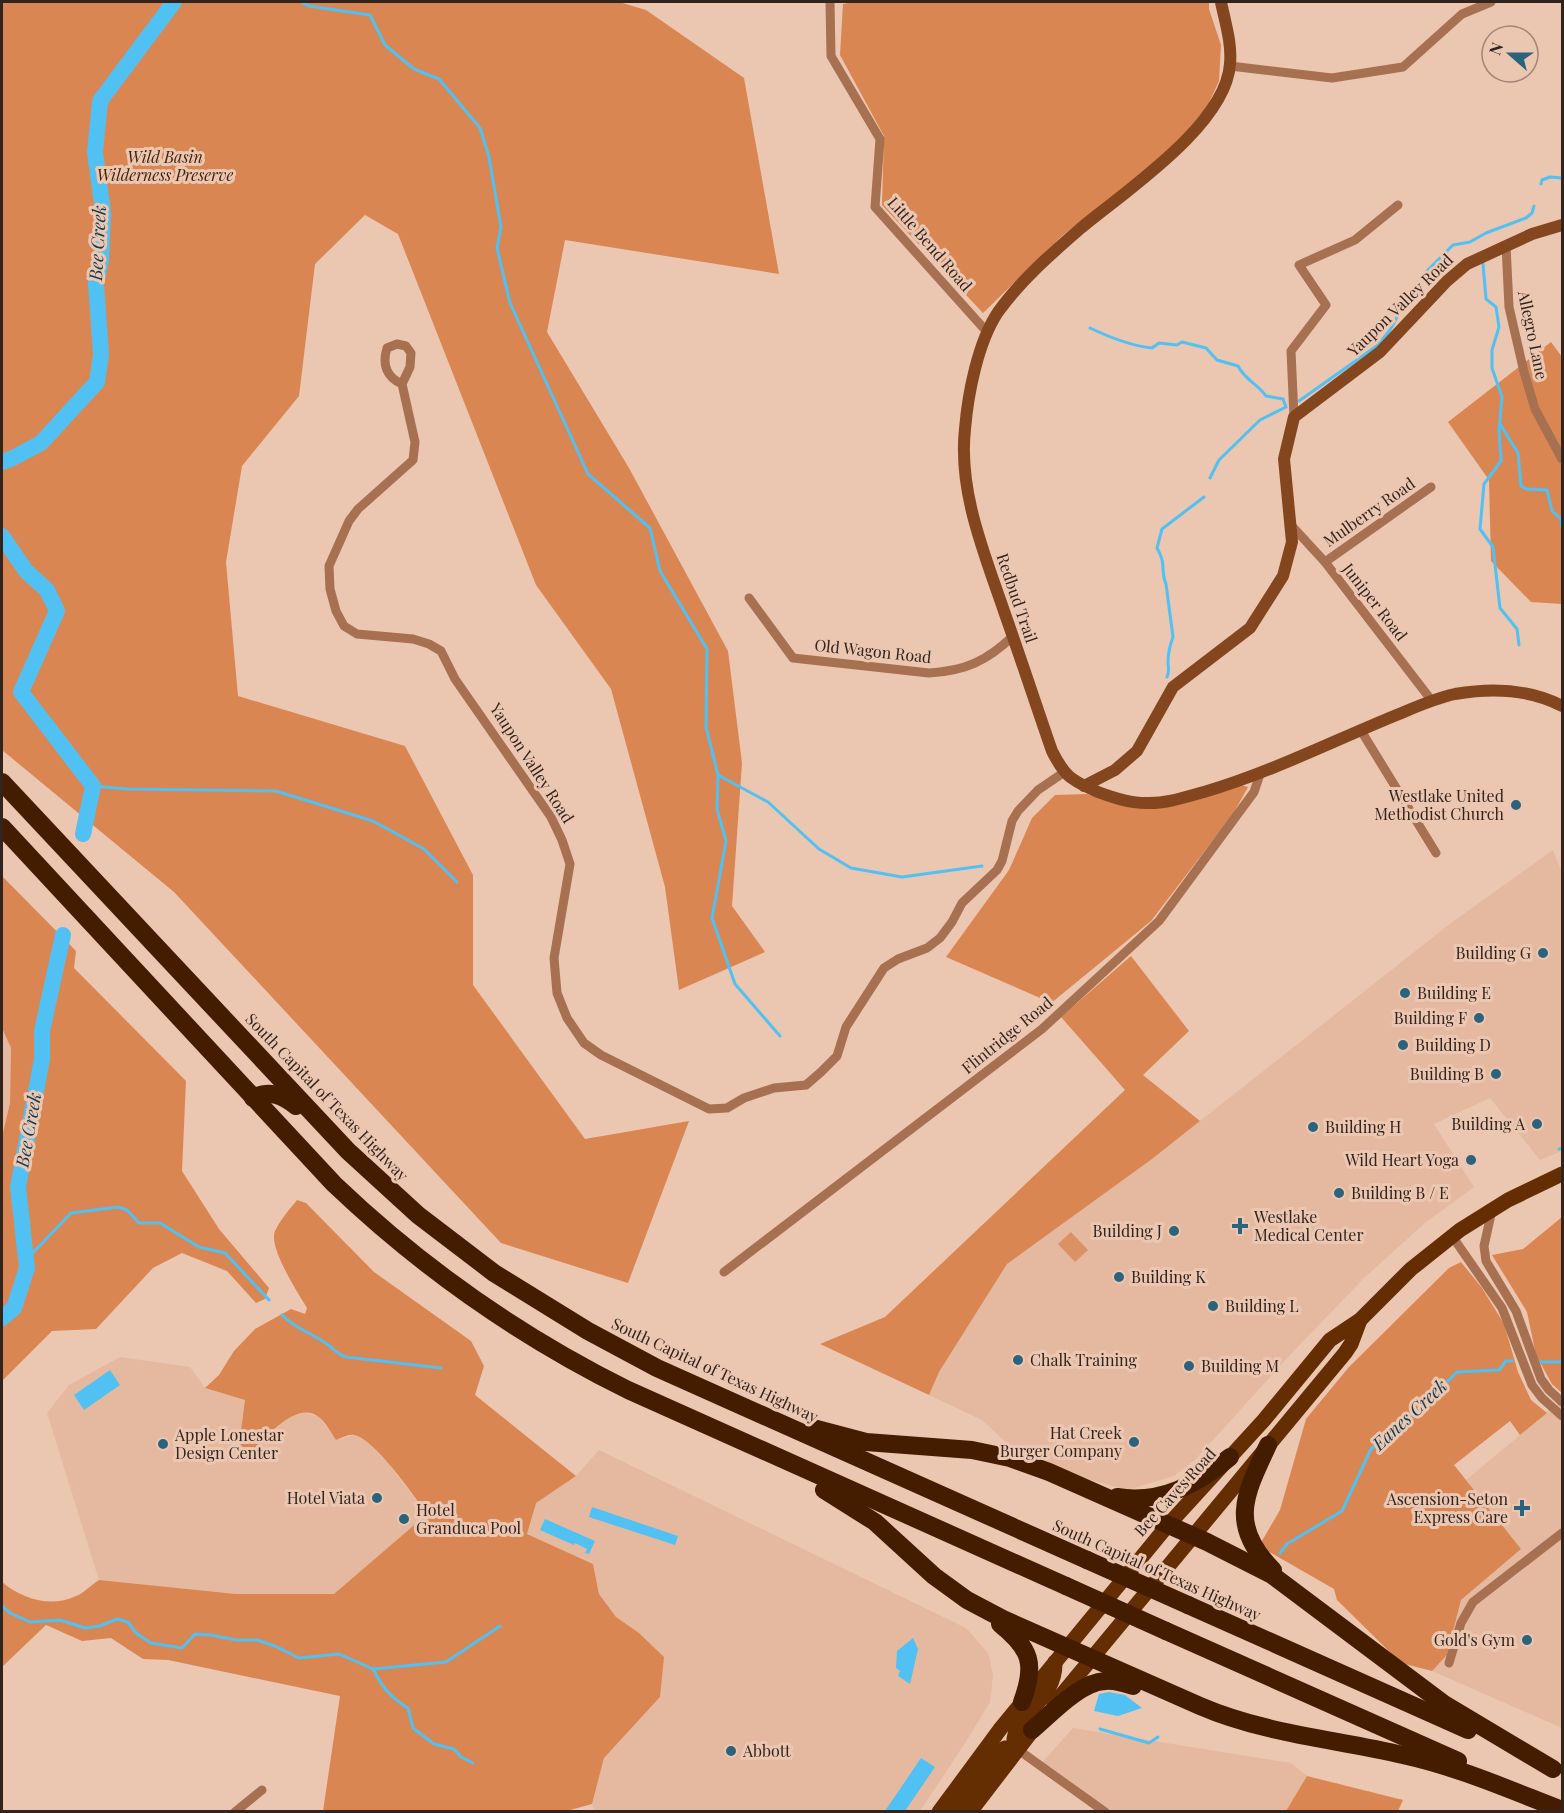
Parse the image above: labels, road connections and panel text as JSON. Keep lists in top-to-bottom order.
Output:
{
  "streets": {
    "highway": ["South Capital of Texas Highway"],
    "main road": ["Bee Caves Road"],
    "street": [
      "Little Bend Road",
      "Yaupon Valley Road",
      "Allegro Lane",
      "Mulberry Road",
      "Redbud Trail",
      "Juniper Road",
      "Old Wagon Road",
      "Flintridge Road"
    ]
  },
  "crossings": [
    ["Little Bend Road", "Redbud Trail"],
    ["Yaupon Valley Road", "Allegro Lane"],
    ["Yaupon Valley Road", "Redbud Trail"],
    ["Mulberry Road", "Juniper Road"],
    ["Redbud Trail", "Old Wagon Road"]
  ],
  "water": ["Bee Creek", "Eanes Creek"],
  "parks": ["Wild Basin Wilderness Preserve"],
  "places": {
    "other": [
      "Westlake United Methodist Church",
      "Building G",
      "Building E",
      "Building F",
      "Building D",
      "Building B",
      "Building A",
      "Building H",
      "Wild Heart Yoga",
      "Building B / E",
      "Building J",
      "Building K",
      "Building L",
      "Chalk Training",
      "Building M",
      "Hat Creek Burger Company",
      "Apple Lonestar Design Center",
      "Hotel Viata",
      "Hotel Granduca Pool",
      "Gold's Gym",
      "Abbott"
    ],
    "health": ["Westlake Medical Center", "Ascension-Seton Express Care"]
  },
  "north": "left"
}
